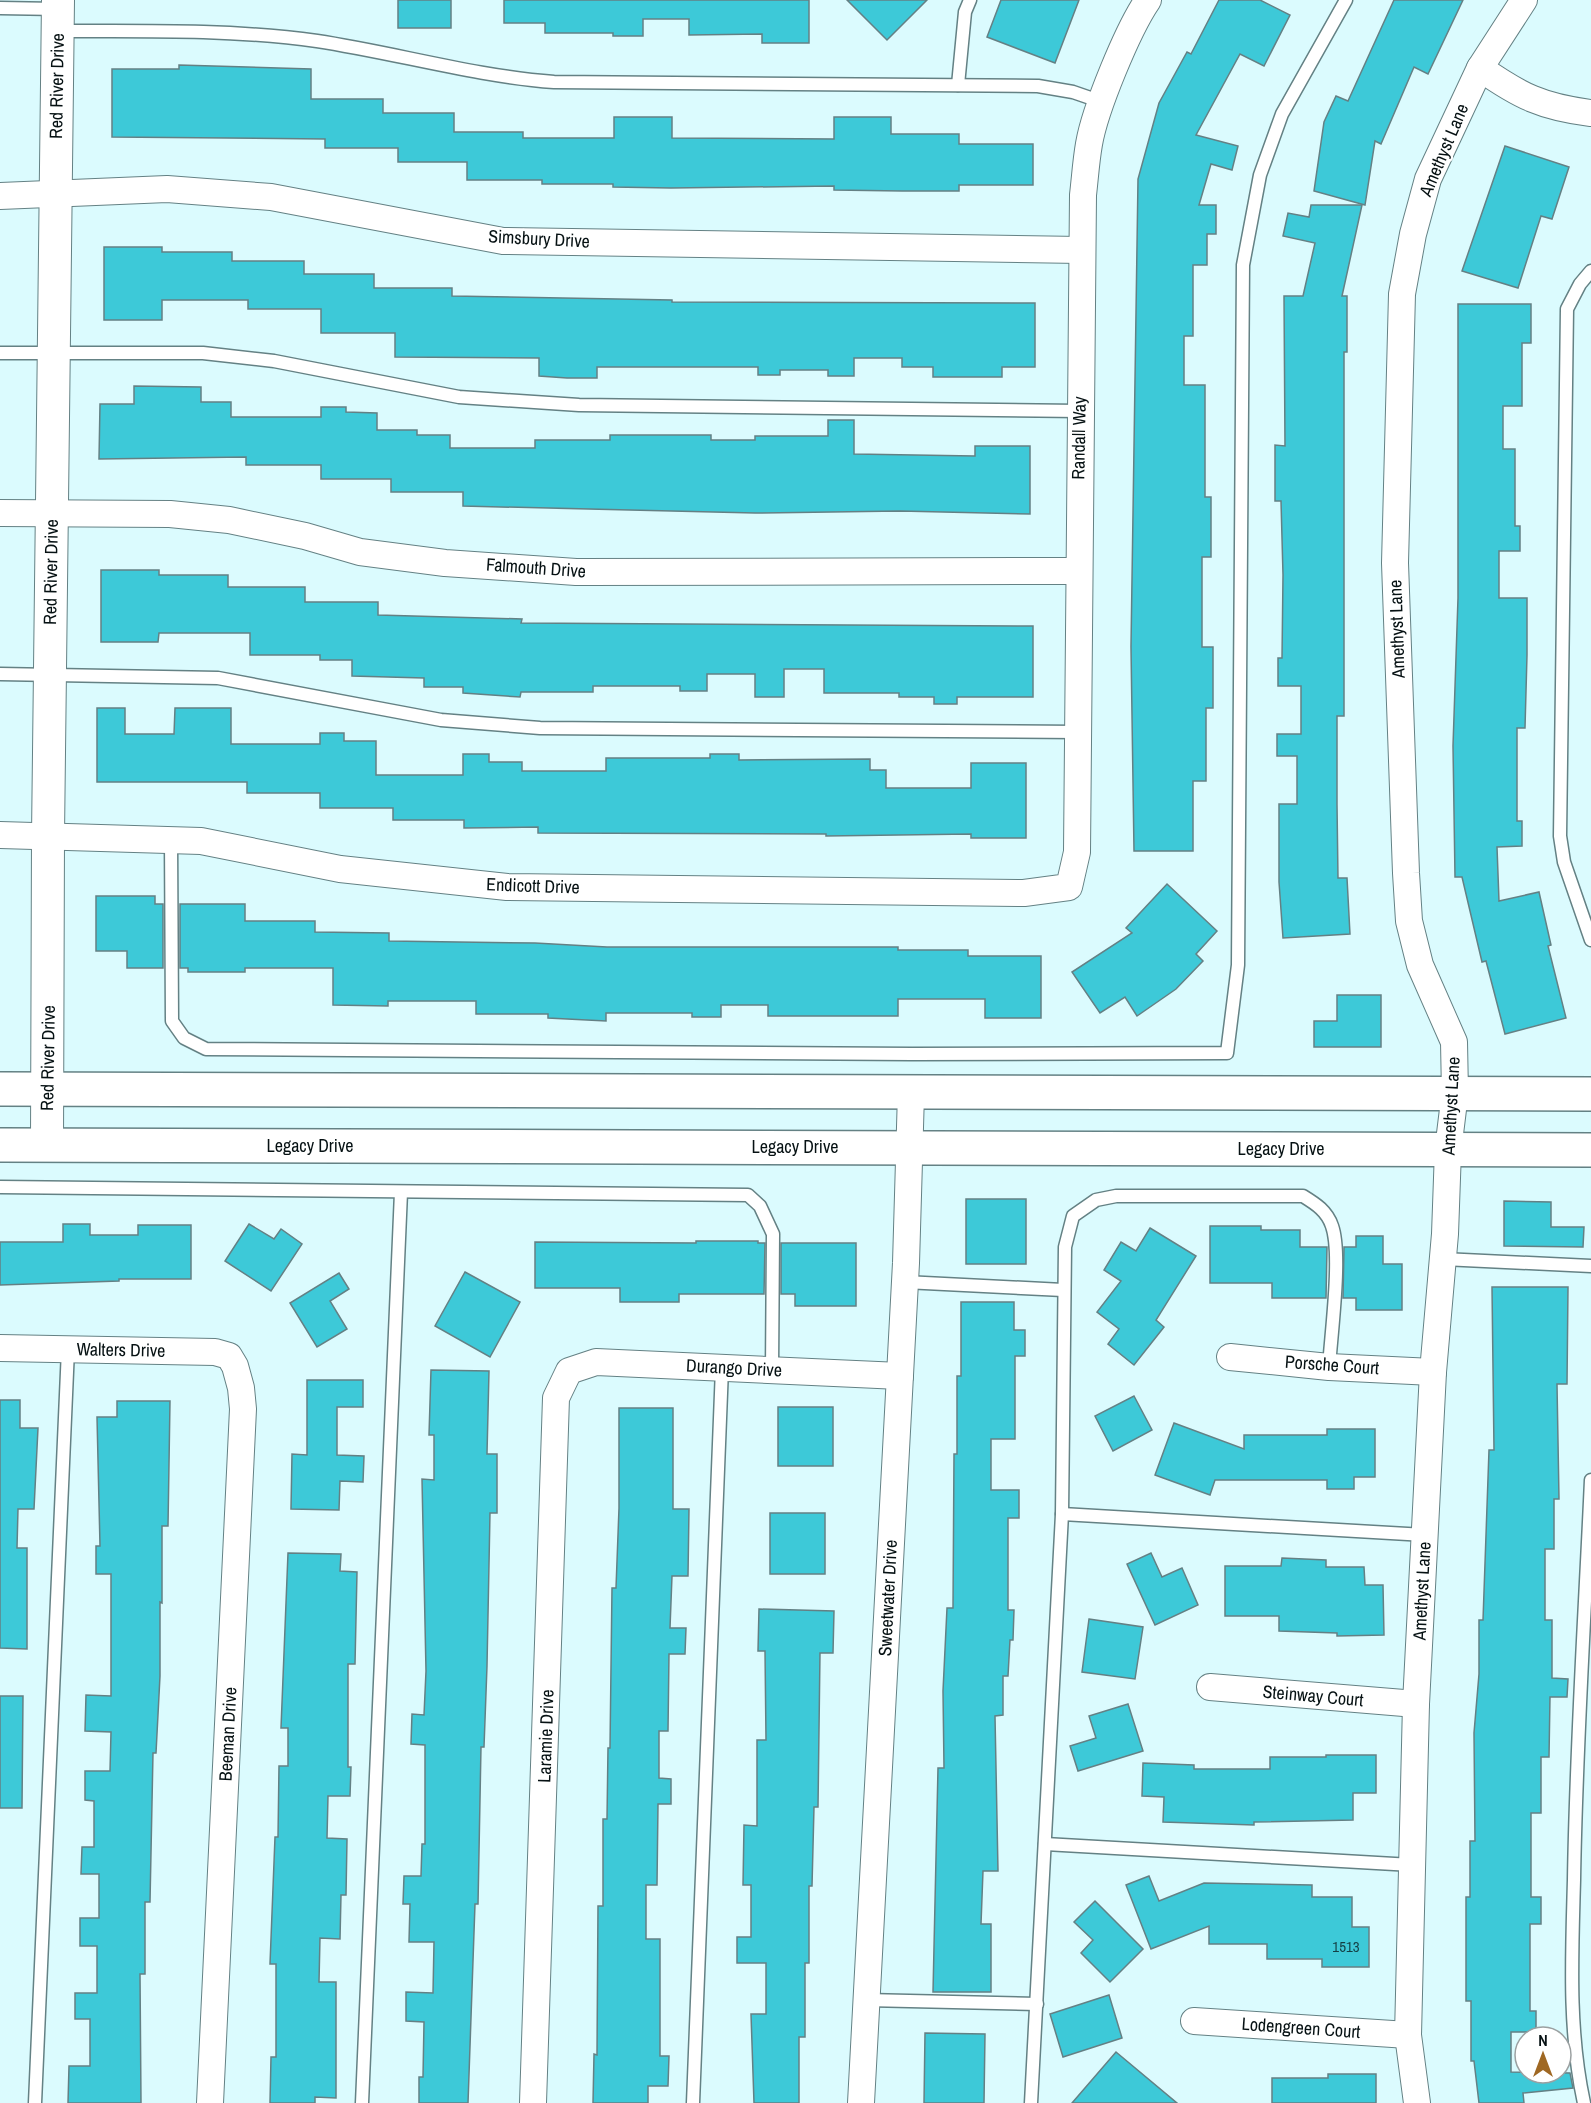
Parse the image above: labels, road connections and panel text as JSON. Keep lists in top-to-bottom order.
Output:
{
  "streets": {
    "main road": ["Legacy Drive"],
    "street": [
      "Red River Drive",
      "Amethyst Lane",
      "Simsbury Drive",
      "Randall Way",
      "Falmouth Drive",
      "Endicott Drive",
      "Walters Drive",
      "Porsche Court",
      "Durango Drive",
      "Sweetwater Drive",
      "Steinway Court",
      "Beeman Drive",
      "Laramie Drive",
      "Lodengreen Court"
    ]
  },
  "crossings": [
    ["Red River Drive", "Simsbury Drive"],
    ["Red River Drive", "Falmouth Drive"],
    ["Red River Drive", "Endicott Drive"],
    ["Red River Drive", "Legacy Drive"],
    ["Amethyst Lane", "Legacy Drive"],
    ["Amethyst Lane", "Porsche Court"],
    ["Amethyst Lane", "Steinway Court"],
    ["Amethyst Lane", "Lodengreen Court"],
    ["Simsbury Drive", "Randall Way"],
    ["Randall Way", "Falmouth Drive"],
    ["Randall Way", "Endicott Drive"],
    ["Legacy Drive", "Sweetwater Drive"],
    ["Walters Drive", "Beeman Drive"],
    ["Durango Drive", "Sweetwater Drive"],
    ["Durango Drive", "Laramie Drive"]
  ],
  "house_numbers": ["1513"],
  "north": "top"
}
